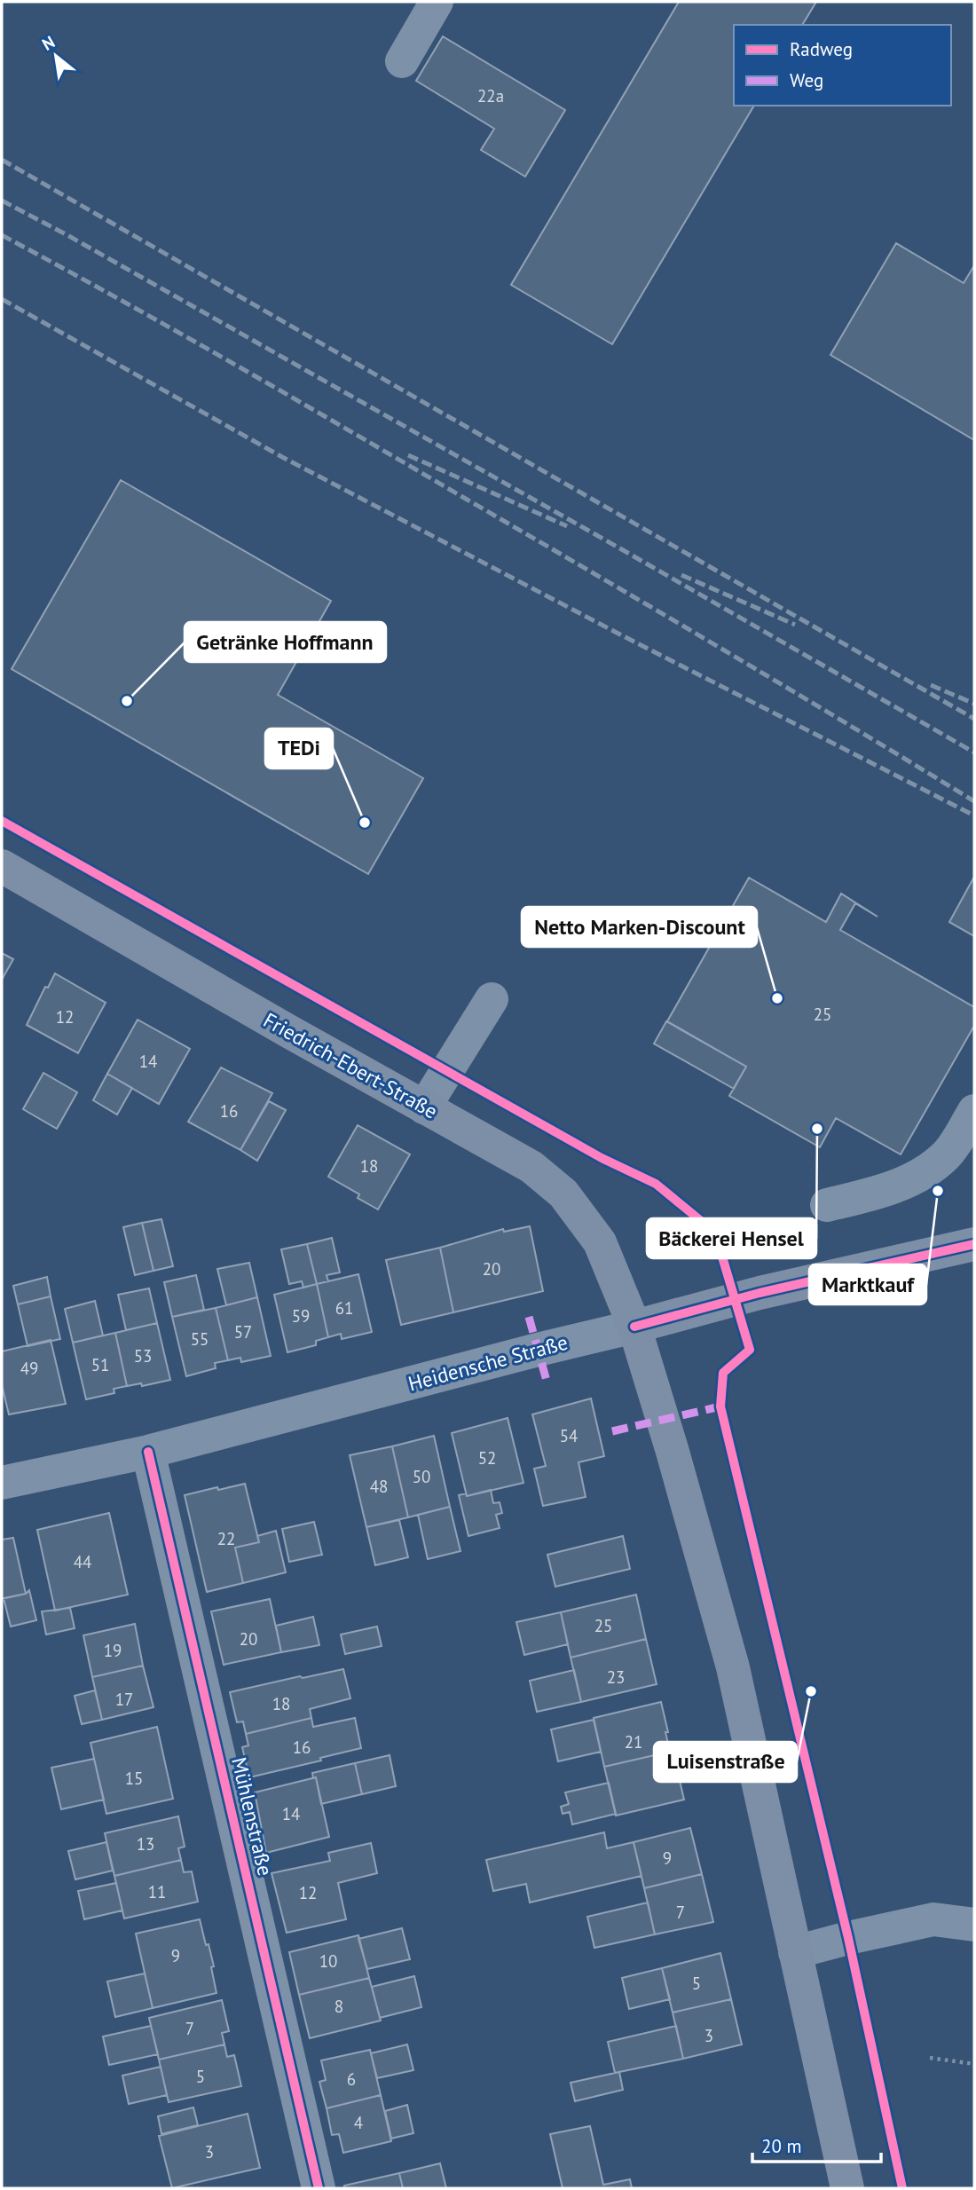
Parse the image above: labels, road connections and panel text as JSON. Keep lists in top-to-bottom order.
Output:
{
  "streets": {
    "main road": ["Friedrich-Ebert-Straße", "Heidensche Straße"],
    "street": ["Mühlenstraße"]
  },
  "crossings": [
    ["Friedrich-Ebert-Straße", "Heidensche Straße"],
    ["Heidensche Straße", "Mühlenstraße"]
  ],
  "places": [
    "Getränke Hoffmann",
    "TEDi",
    "Netto Marken-Discount",
    "Bäckerei Hensel",
    "Marktkauf",
    "Luisenstraße"
  ],
  "house_numbers": [
    "22a",
    "25",
    "12",
    "14",
    "16",
    "18",
    "20",
    "61",
    "59",
    "57",
    "55",
    "53",
    "51",
    "49",
    "54",
    "52",
    "50",
    "48",
    "22",
    "44",
    "25",
    "20",
    "19",
    "23",
    "17",
    "18",
    "21",
    "16",
    "15",
    "14",
    "13",
    "9",
    "11",
    "12",
    "7",
    "9",
    "10",
    "5",
    "8",
    "7",
    "3",
    "5",
    "6",
    "4",
    "3"
  ],
  "legend": ["Radweg", "Weg"],
  "scale_bar": "20 m",
  "north": "top left"
}
